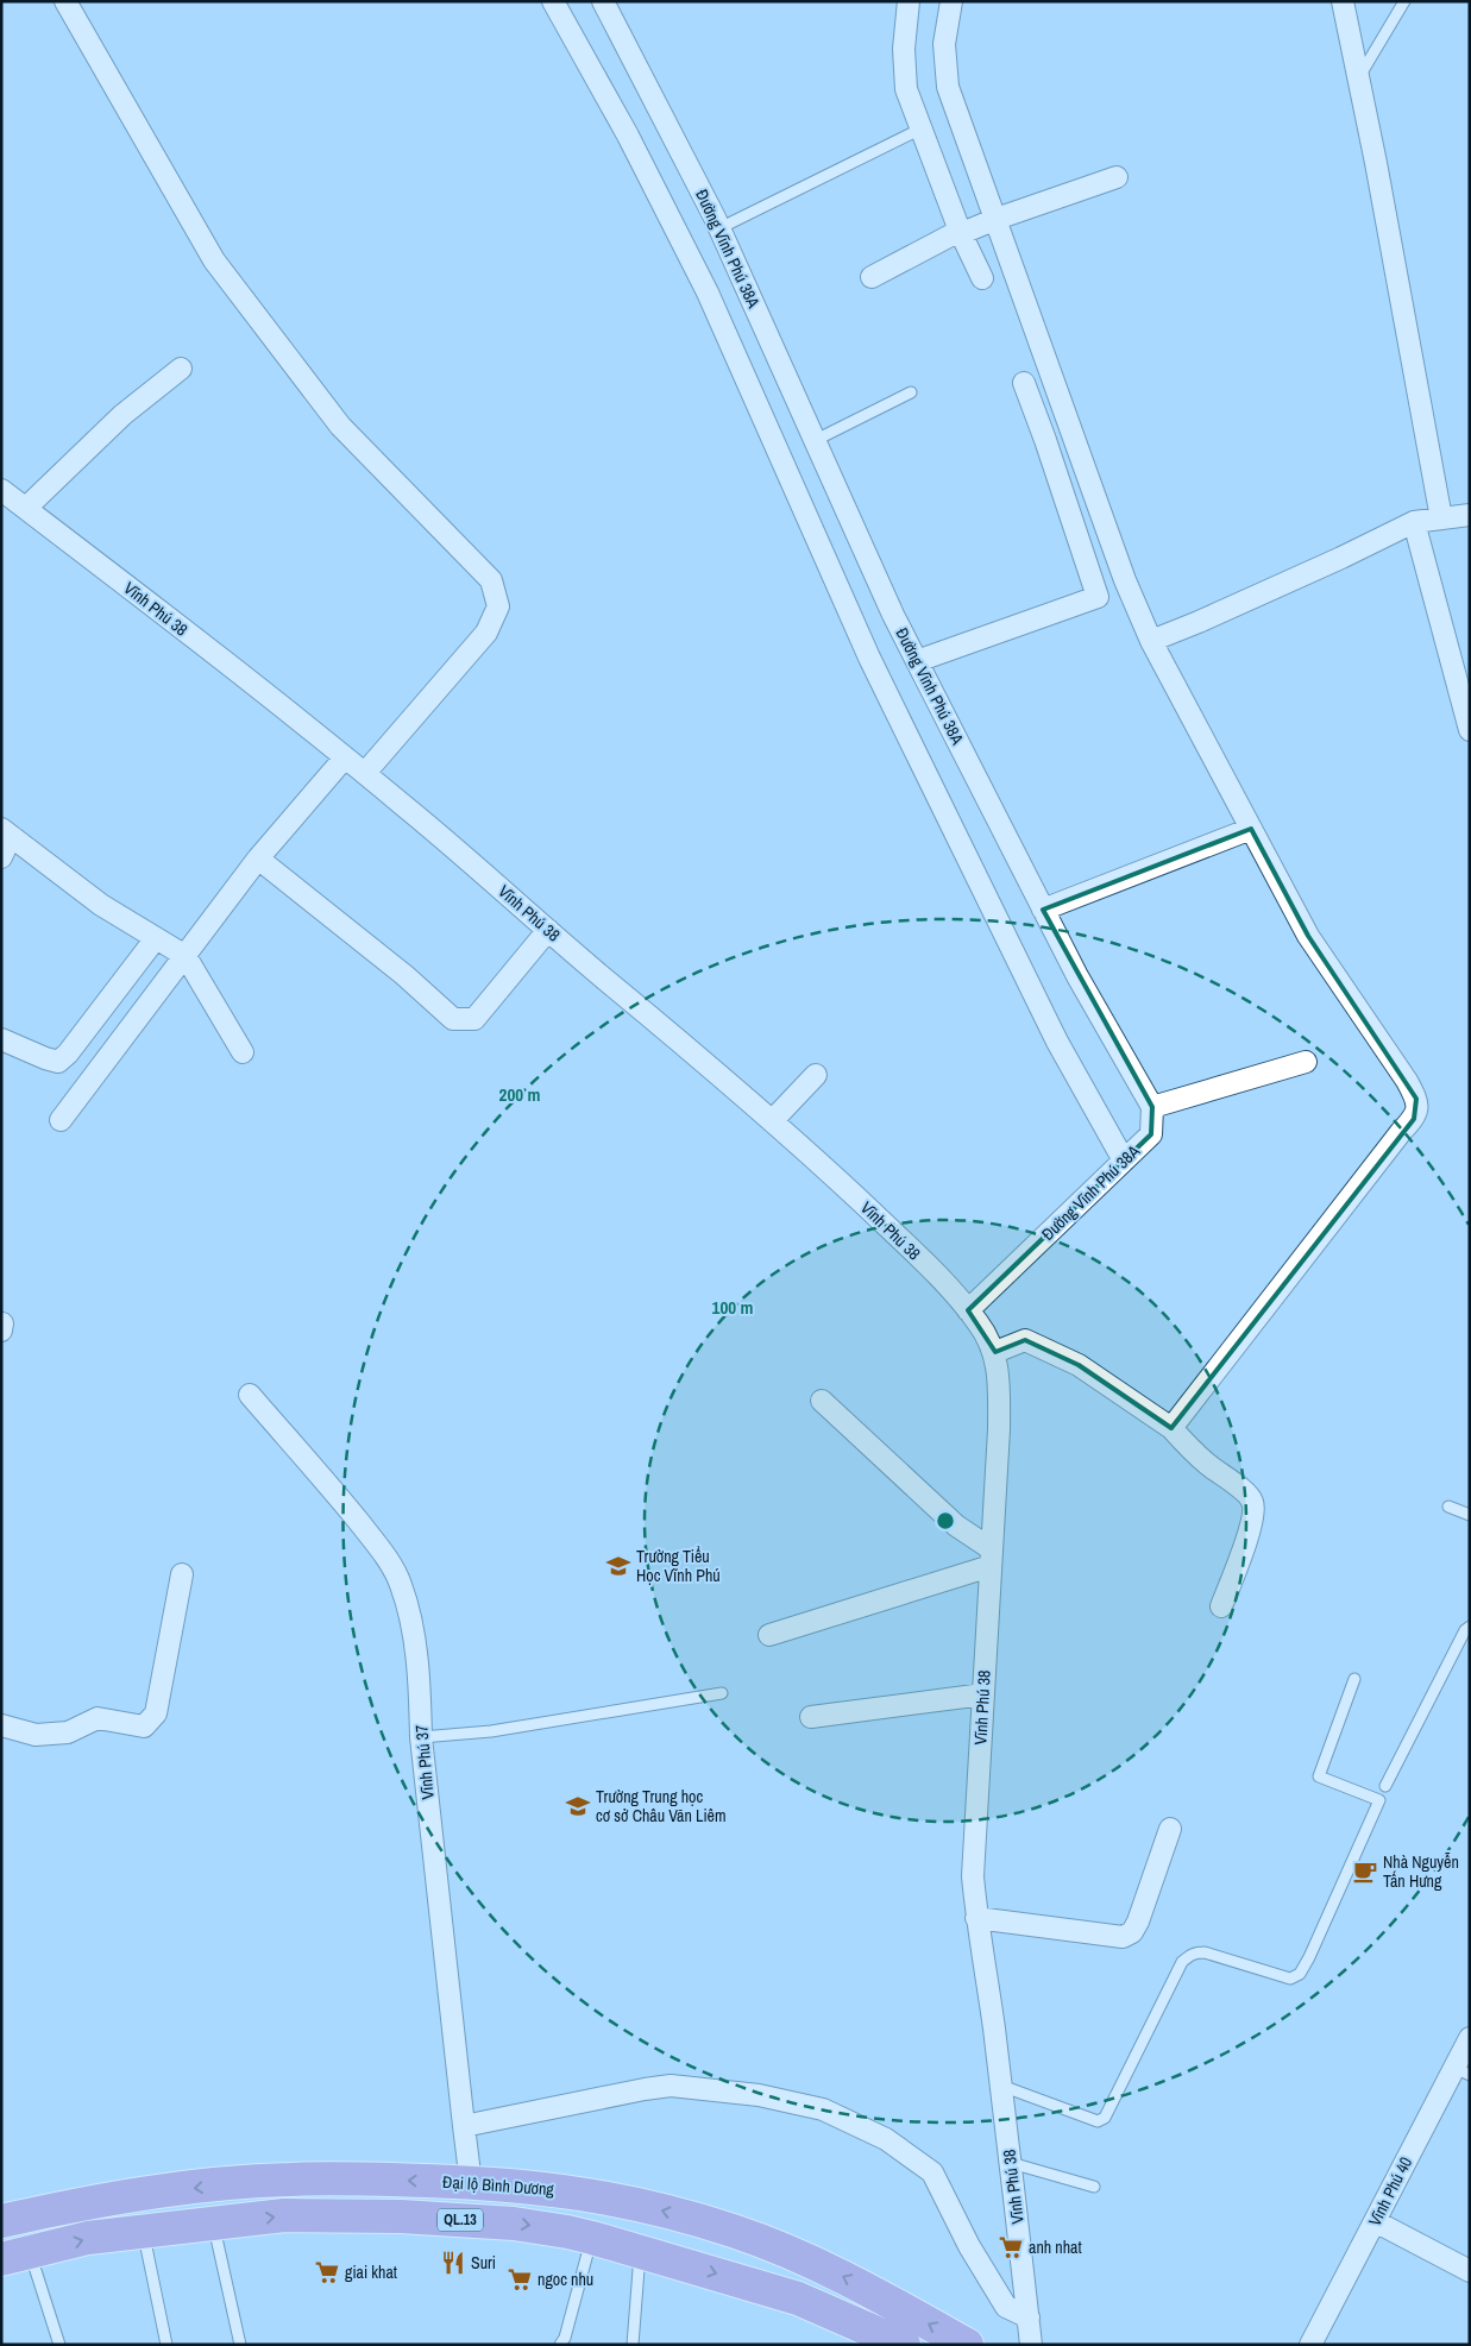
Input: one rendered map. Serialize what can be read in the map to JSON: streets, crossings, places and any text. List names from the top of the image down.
{
  "streets": {
    "highway": ["Đại lộ Bình Dương", "QL.13"],
    "street": [
      "Đường Vĩnh Phú 38A",
      "Vĩnh Phú 38",
      "Vĩnh Phú 37",
      "Vĩnh Phú 40"
    ]
  },
  "crossings": [
    ["Đường Vĩnh Phú 38A", "Vĩnh Phú 38"],
    ["Vĩnh Phú 37", "Đại lộ Bình Dương"]
  ],
  "places": {
    "school or university": ["Trường Tiểu Học Vĩnh Phú", "Trường Trung học cơ sở Châu Văn Liêm"],
    "cafe": ["Nhà Nguyễn Tấn Hưng"],
    "supermarket": ["anh nhat", "giai khat", "ngoc nhu"],
    "restaurant": ["Suri"]
  },
  "rings": ["200 m", "100 m"]
}
